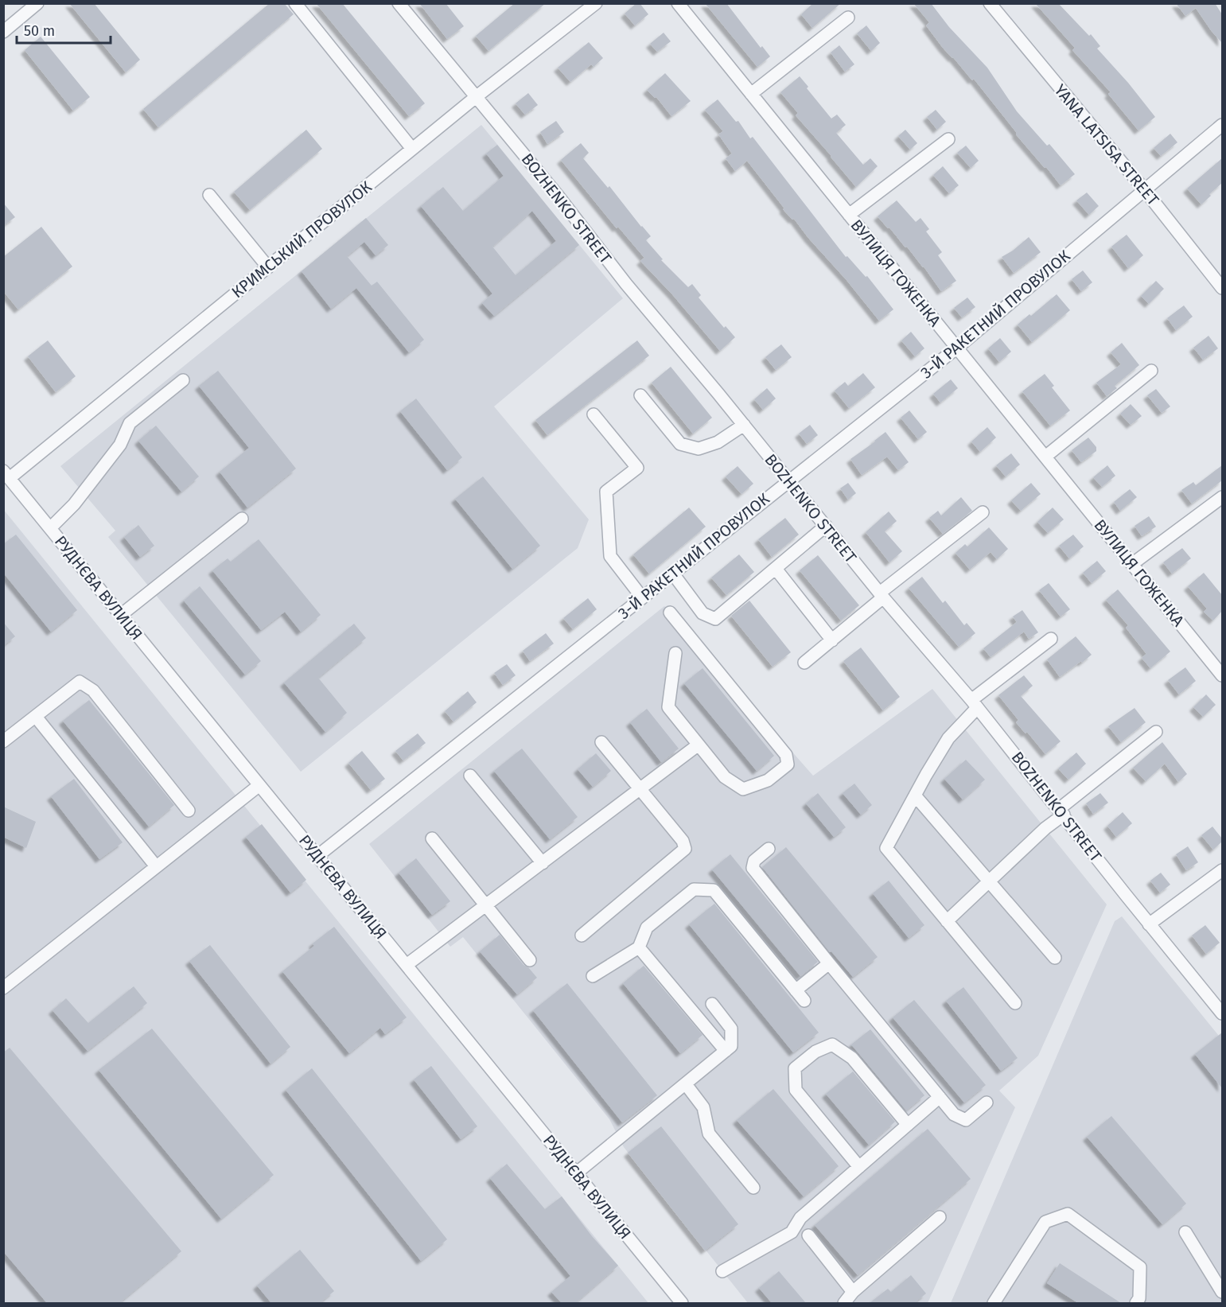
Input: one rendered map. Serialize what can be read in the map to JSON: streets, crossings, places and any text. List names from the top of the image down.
{
  "streets": {
    "street": [
      "YANA LATSISA STREET",
      "BOZHENKO STREET",
      "КРИМСЬКИЙ ПРОВУЛОК",
      "ВУЛИЦЯ ГОЖЕНКА",
      "3-Й РАКЕТНИЙ ПРОВУЛОК",
      "РУДНЄВА ВУЛИЦЯ"
    ]
  },
  "crossings": [
    ["YANA LATSISA STREET", "3-Й РАКЕТНИЙ ПРОВУЛОК"],
    ["BOZHENKO STREET", "КРИМСЬКИЙ ПРОВУЛОК"],
    ["BOZHENKO STREET", "3-Й РАКЕТНИЙ ПРОВУЛОК"],
    ["КРИМСЬКИЙ ПРОВУЛОК", "РУДНЄВА ВУЛИЦЯ"],
    ["ВУЛИЦЯ ГОЖЕНКА", "3-Й РАКЕТНИЙ ПРОВУЛОК"],
    ["3-Й РАКЕТНИЙ ПРОВУЛОК", "РУДНЄВА ВУЛИЦЯ"]
  ],
  "scale_bar": "50 m"
}
